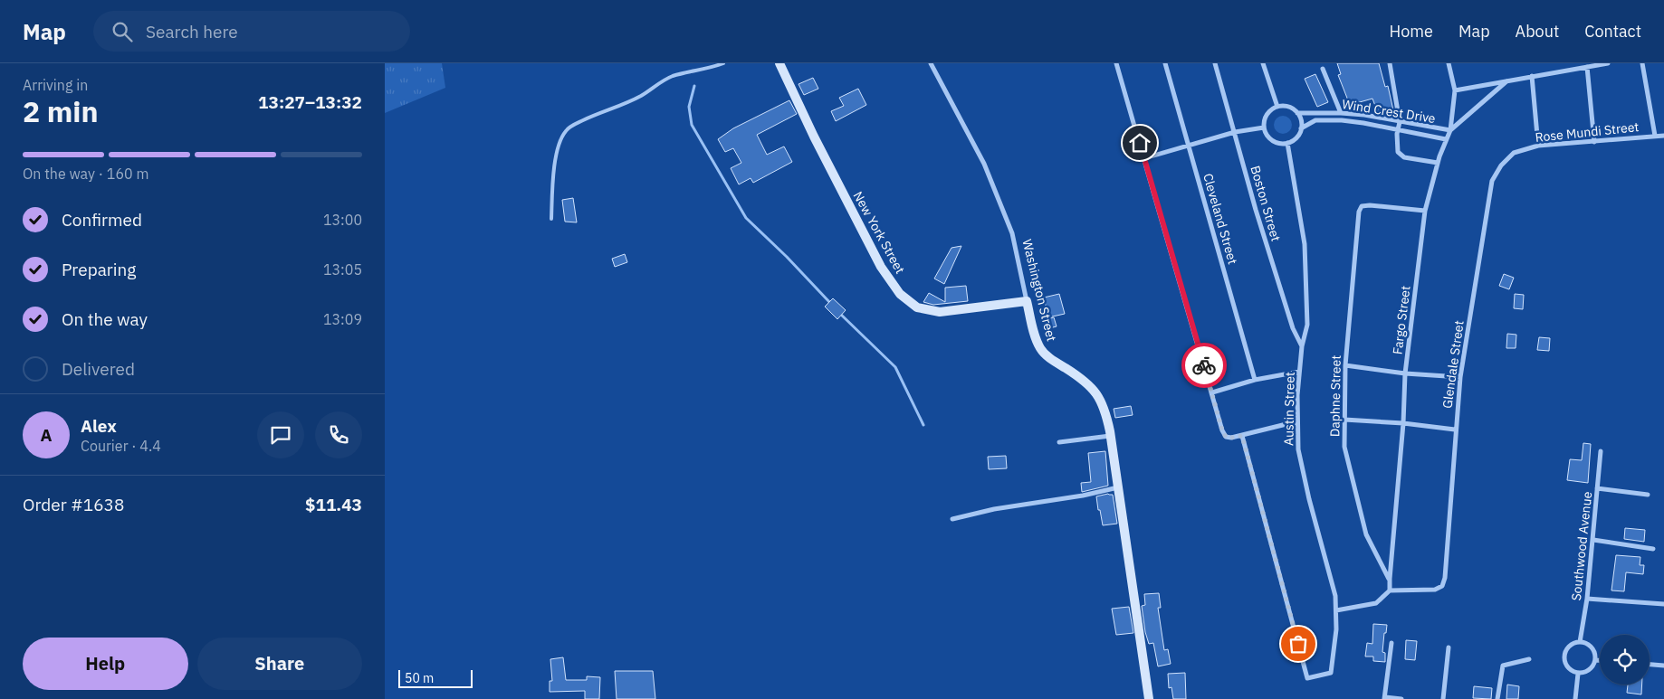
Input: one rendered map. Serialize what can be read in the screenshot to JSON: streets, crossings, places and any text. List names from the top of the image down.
{
  "streets": {
    "street": [
      "Wind Crest Drive",
      "Rose Mundi Street",
      "Boston Street",
      "Cleveland Street",
      "New York Street",
      "Washington Street",
      "Fargo Street",
      "Glendale Street",
      "Daphne Street",
      "Austin Street",
      "Southwood Avenue"
    ]
  },
  "crossings": [
    ["Wind Crest Drive", "Fargo Street"],
    ["Wind Crest Drive", "Austin Street"],
    ["Rose Mundi Street", "Glendale Street"],
    ["Boston Street", "Austin Street"],
    ["New York Street", "Washington Street"],
    ["Fargo Street", "Glendale Street"],
    ["Fargo Street", "Daphne Street"]
  ],
  "scale_bar": "50 m",
  "page": {
    "header": "Map",
    "search": "Search here",
    "nav": [
      "Home",
      "Map",
      "About",
      "Contact"
    ],
    "heading": ["2 min", "Arriving in", "13:27–13:32"],
    "panel": [
      "Alex",
      "Courier · 4.4",
      "Order #1638",
      "$11.43"
    ],
    "bar": "On the way · 160 m",
    "list": [
      ["Confirmed", "13:00"],
      ["Preparing", "13:05"],
      ["On the way", "13:09"],
      "Delivered"
    ],
    "round": "A",
    "buttons": ["Help", "Share"],
    "scale": "50 m"
  }
}
